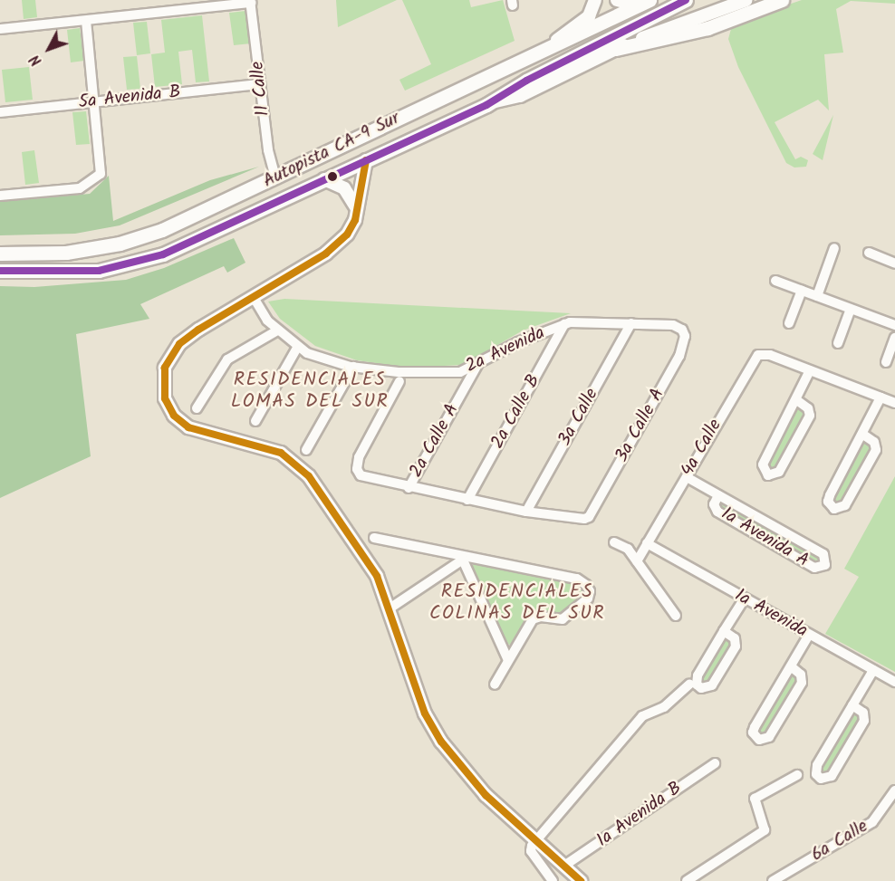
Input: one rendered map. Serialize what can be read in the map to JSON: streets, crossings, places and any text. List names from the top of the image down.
{
  "streets": {
    "highway": ["Autopista CA-9 Sur"],
    "street": [
      "11 Calle",
      "5a Avenida B",
      "2a Avenida",
      "2a Calle B",
      "3a Calle",
      "3a Calle A",
      "2a Calle A",
      "4a Calle",
      "1a Avenida A",
      "1a Avenida",
      "1a Avenida B",
      "6a Calle"
    ]
  },
  "crossings": [
    ["11 Calle", "5a Avenida B"],
    ["11 Calle", "Autopista CA-9 Sur"],
    ["2a Avenida", "2a Calle B"],
    ["2a Avenida", "3a Calle"],
    ["2a Avenida", "3a Calle A"],
    ["2a Avenida", "2a Calle A"],
    ["3a Calle", "3a Calle A"],
    ["4a Calle", "1a Avenida A"],
    ["4a Calle", "1a Avenida"]
  ],
  "districts": ["RESIDENCIALES LOMAS DEL SUR", "RESIDENCIALES COLINAS DEL SUR"],
  "north": "bottom left"
}
